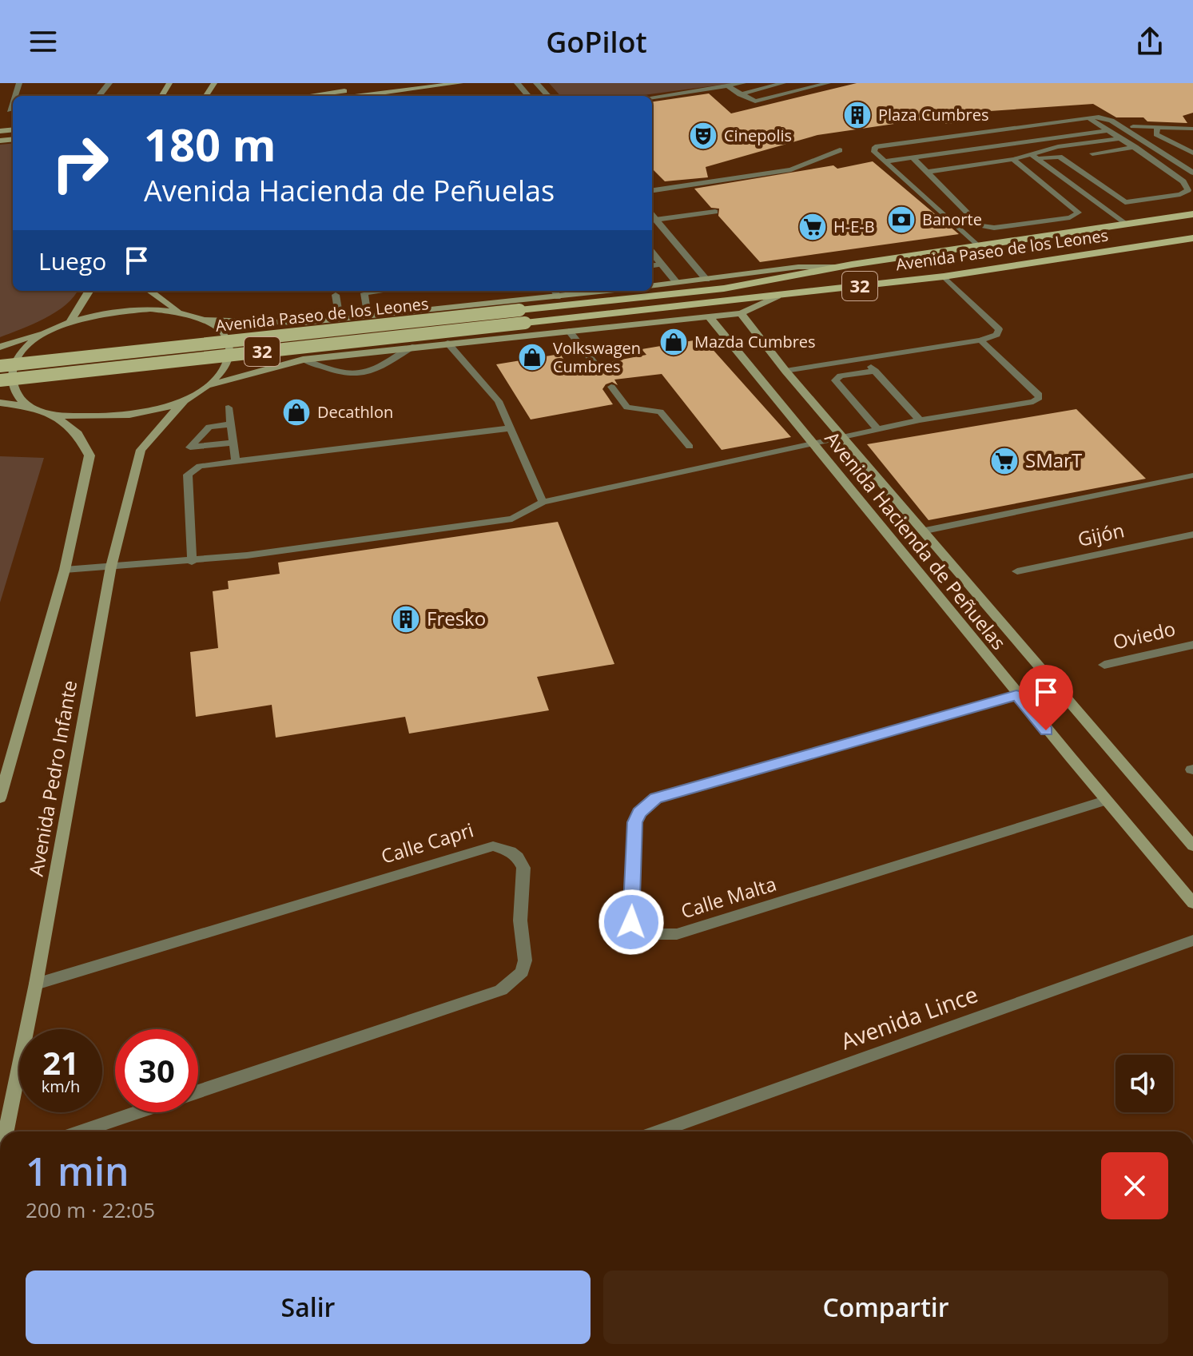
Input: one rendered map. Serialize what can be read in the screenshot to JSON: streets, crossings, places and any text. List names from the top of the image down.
{
  "streets": {
    "main road": ["Avenida Paseo de los Leones", "32"],
    "street": [
      "Gijón",
      "Avenida Hacienda de Peñuelas",
      "Oviedo",
      "Avenida Pedro Infante",
      "Calle Capri",
      "Calle Malta",
      "Avenida Lince"
    ]
  },
  "crossings": [
    ["Avenida Paseo de los Leones", "Avenida Hacienda de Peñuelas"],
    ["Avenida Hacienda de Peñuelas", "Calle Malta"],
    ["Avenida Pedro Infante", "Calle Capri"]
  ],
  "places": {
    "building": ["Plaza Cumbres", "Fresko"],
    "theatre": ["Cinepolis"],
    "bank": ["Banorte"],
    "supermarket": ["H-E-B", "SMarT"],
    "shop": ["Mazda Cumbres", "Volkswagen Cumbres", "Decathlon"]
  },
  "page": {
    "header": "GoPilot",
    "turn": ["180 m", "Avenida Hacienda de Peñuelas"],
    "then": "Luego",
    "speed": "21 km/h",
    "limit": "30",
    "heading": ["1 min", "200 m · 22:05"],
    "buttons": ["Salir", "Compartir"]
  }
}
